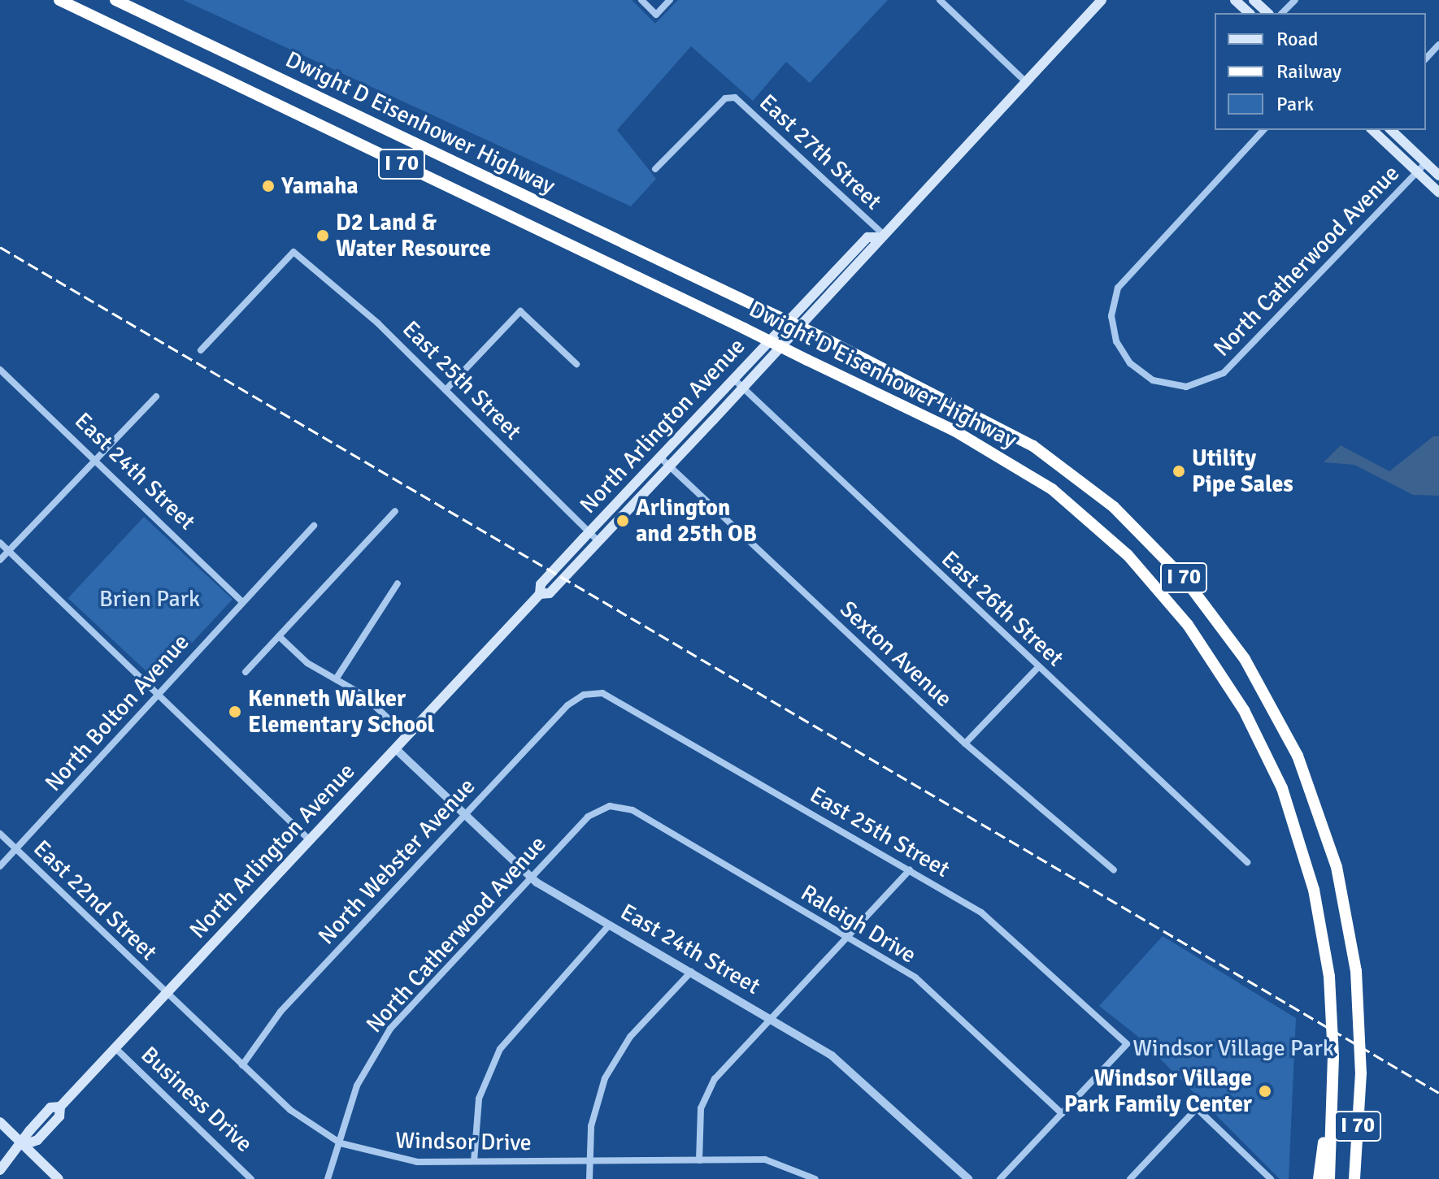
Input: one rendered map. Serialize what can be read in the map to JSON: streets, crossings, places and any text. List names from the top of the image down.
{
  "streets": {
    "highway": ["Dwight D Eisenhower Highway", "I 70"],
    "main road": ["North Arlington Avenue"],
    "street": [
      "East 27th Street",
      "North Catherwood Avenue",
      "East 25th Street",
      "East 24th Street",
      "East 26th Street",
      "Sexton Avenue",
      "North Bolton Avenue",
      "North Webster Avenue",
      "East 22nd Street",
      "Raleigh Drive",
      "Business Drive",
      "Windsor Drive"
    ]
  },
  "crossings": [
    ["East 27th Street", "North Arlington Avenue"],
    ["North Catherwood Avenue", "East 24th Street"],
    ["North Catherwood Avenue", "Raleigh Drive"],
    ["North Catherwood Avenue", "Windsor Drive"],
    ["East 25th Street", "North Arlington Avenue"],
    ["East 25th Street", "North Webster Avenue"],
    ["East 25th Street", "Raleigh Drive"],
    ["North Arlington Avenue", "East 24th Street"],
    ["North Arlington Avenue", "East 26th Street"],
    ["North Arlington Avenue", "Sexton Avenue"],
    ["North Arlington Avenue", "East 22nd Street"],
    ["North Arlington Avenue", "Business Drive"],
    ["North Arlington Avenue", "Windsor Drive"],
    ["East 24th Street", "North Bolton Avenue"],
    ["East 24th Street", "North Webster Avenue"],
    ["North Bolton Avenue", "East 22nd Street"],
    ["North Webster Avenue", "Windsor Drive"],
    ["East 22nd Street", "Windsor Drive"]
  ],
  "parks": ["Brien Park", "Windsor Village Park"],
  "places": [
    "Yamaha",
    "D2 Land & Water Resource",
    "Utility Pipe Sales",
    "Arlington and 25th OB",
    "Kenneth Walker Elementary School",
    "Windsor Village Park Family Center"
  ],
  "legend": ["Road", "Railway", "Park"]
}
